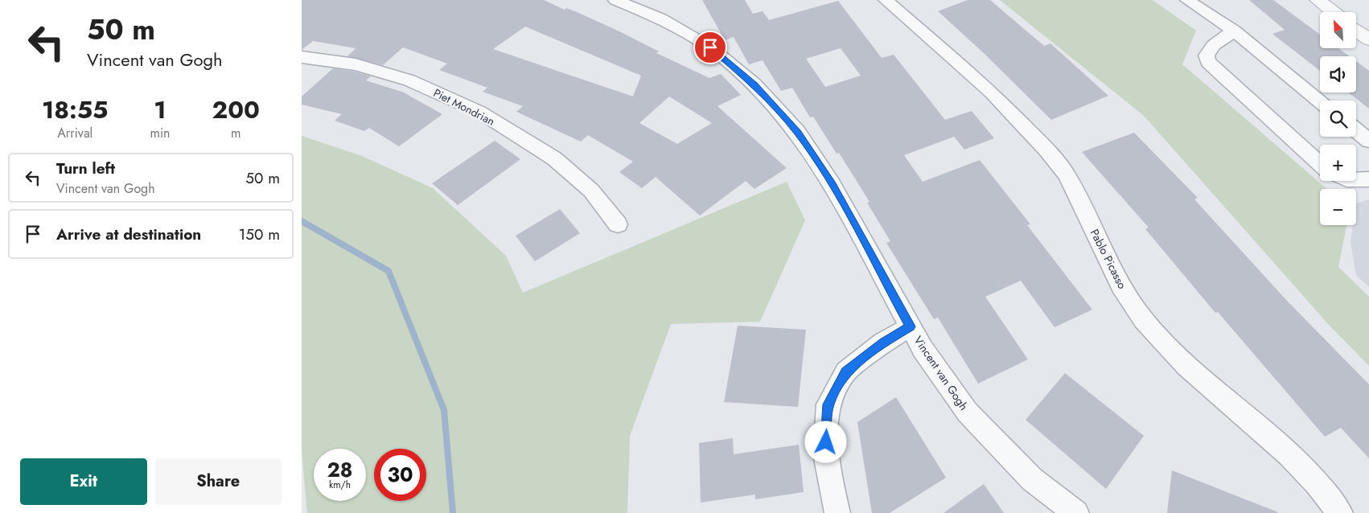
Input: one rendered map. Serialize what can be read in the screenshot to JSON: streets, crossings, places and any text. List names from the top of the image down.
{
  "streets": {
    "street": ["Piet Mondrian", "Pablo Picasso", "Vincent van Gogh"]
  },
  "north": "top left",
  "page": {
    "turn": ["50 m", "Vincent van Gogh"],
    "map_buttons": ["+", "−"],
    "eta": [
      "18:55",
      "Arrival",
      "1",
      "min",
      "200",
      "m"
    ],
    "list": [
      {
        "name": "Turn left",
        "note": "Vincent van Gogh",
        "value": "50 m"
      },
      {
        "name": "Arrive at destination",
        "value": "150 m"
      }
    ],
    "speed": "28 km/h",
    "limit": "30",
    "buttons": ["Exit", "Share"]
  }
}
